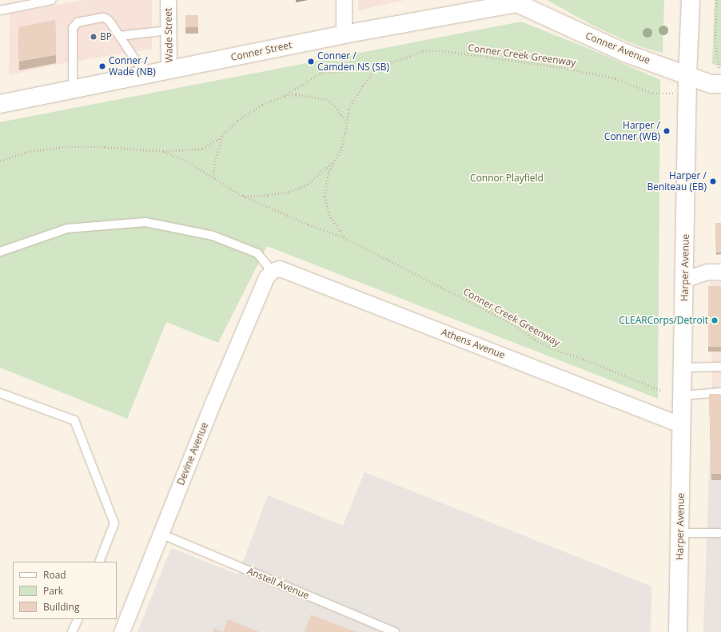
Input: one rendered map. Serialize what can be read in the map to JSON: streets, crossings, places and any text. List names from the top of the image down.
{
  "streets": {
    "main road": ["Conner Avenue", "Conner Street", "Harper Avenue"],
    "street": ["Wade Street", "Athens Avenue", "Devine Avenue"],
    "lane": ["Anstell Avenue"],
    "path": ["Conner Creek Greenway"]
  },
  "crossings": [
    ["Wade Street", "Conner Street"],
    ["Conner Avenue", "Conner Street"],
    ["Conner Avenue", "Harper Avenue"],
    ["Harper Avenue", "Athens Avenue"],
    ["Athens Avenue", "Devine Avenue"],
    ["Devine Avenue", "Anstell Avenue"]
  ],
  "parks": ["Connor Playfield"],
  "places": [
    "BP",
    "Conner / Camden NS (SB)",
    "Conner / Wade (NB)",
    "Harper / Conner (WB)",
    "Harper / Beniteau (EB)",
    "CLEARCorps/Detroit"
  ],
  "legend": ["Road", "Park", "Building"]
}
